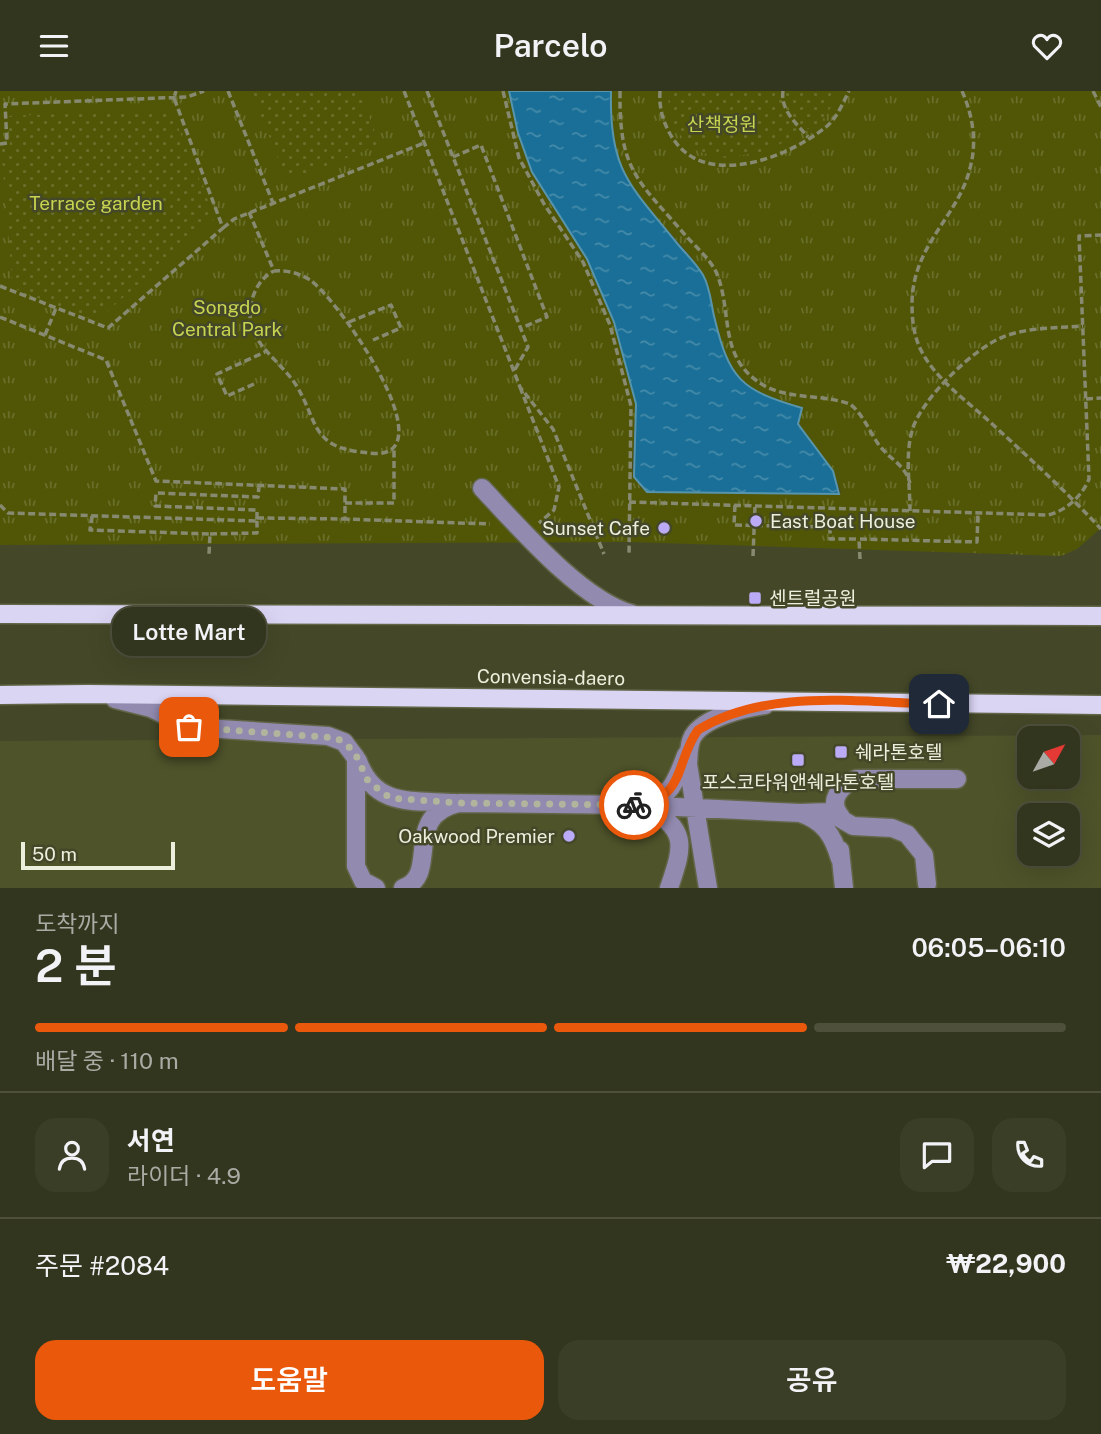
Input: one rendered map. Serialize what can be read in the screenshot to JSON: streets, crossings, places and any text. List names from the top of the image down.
{
  "streets": {
    "main road": ["Convensia-daero"]
  },
  "parks": ["산책정원", "Terrace garden", "Songdo Central Park"],
  "places": {
    "other": [
      "East Boat House",
      "Sunset Cafe",
      "Lotte Mart",
      "Oakwood Premier"
    ],
    "transit": ["센트럴공원", "쉐라톤호텔", "포스코타워앤쉐라톤호텔"]
  },
  "scale_bar": "50 m",
  "north": "top right",
  "page": {
    "header": "Parcelo",
    "bubble": "Lotte Mart",
    "scale": "50 m",
    "heading": ["2 분", "도착까지", "06:05–06:10"],
    "panel": [
      "서연",
      "라이더 · 4.9",
      "주문 #2084",
      "₩22,900"
    ],
    "bar": "배달 중 · 110 m",
    "buttons": ["도움말", "공유"]
  }
}
